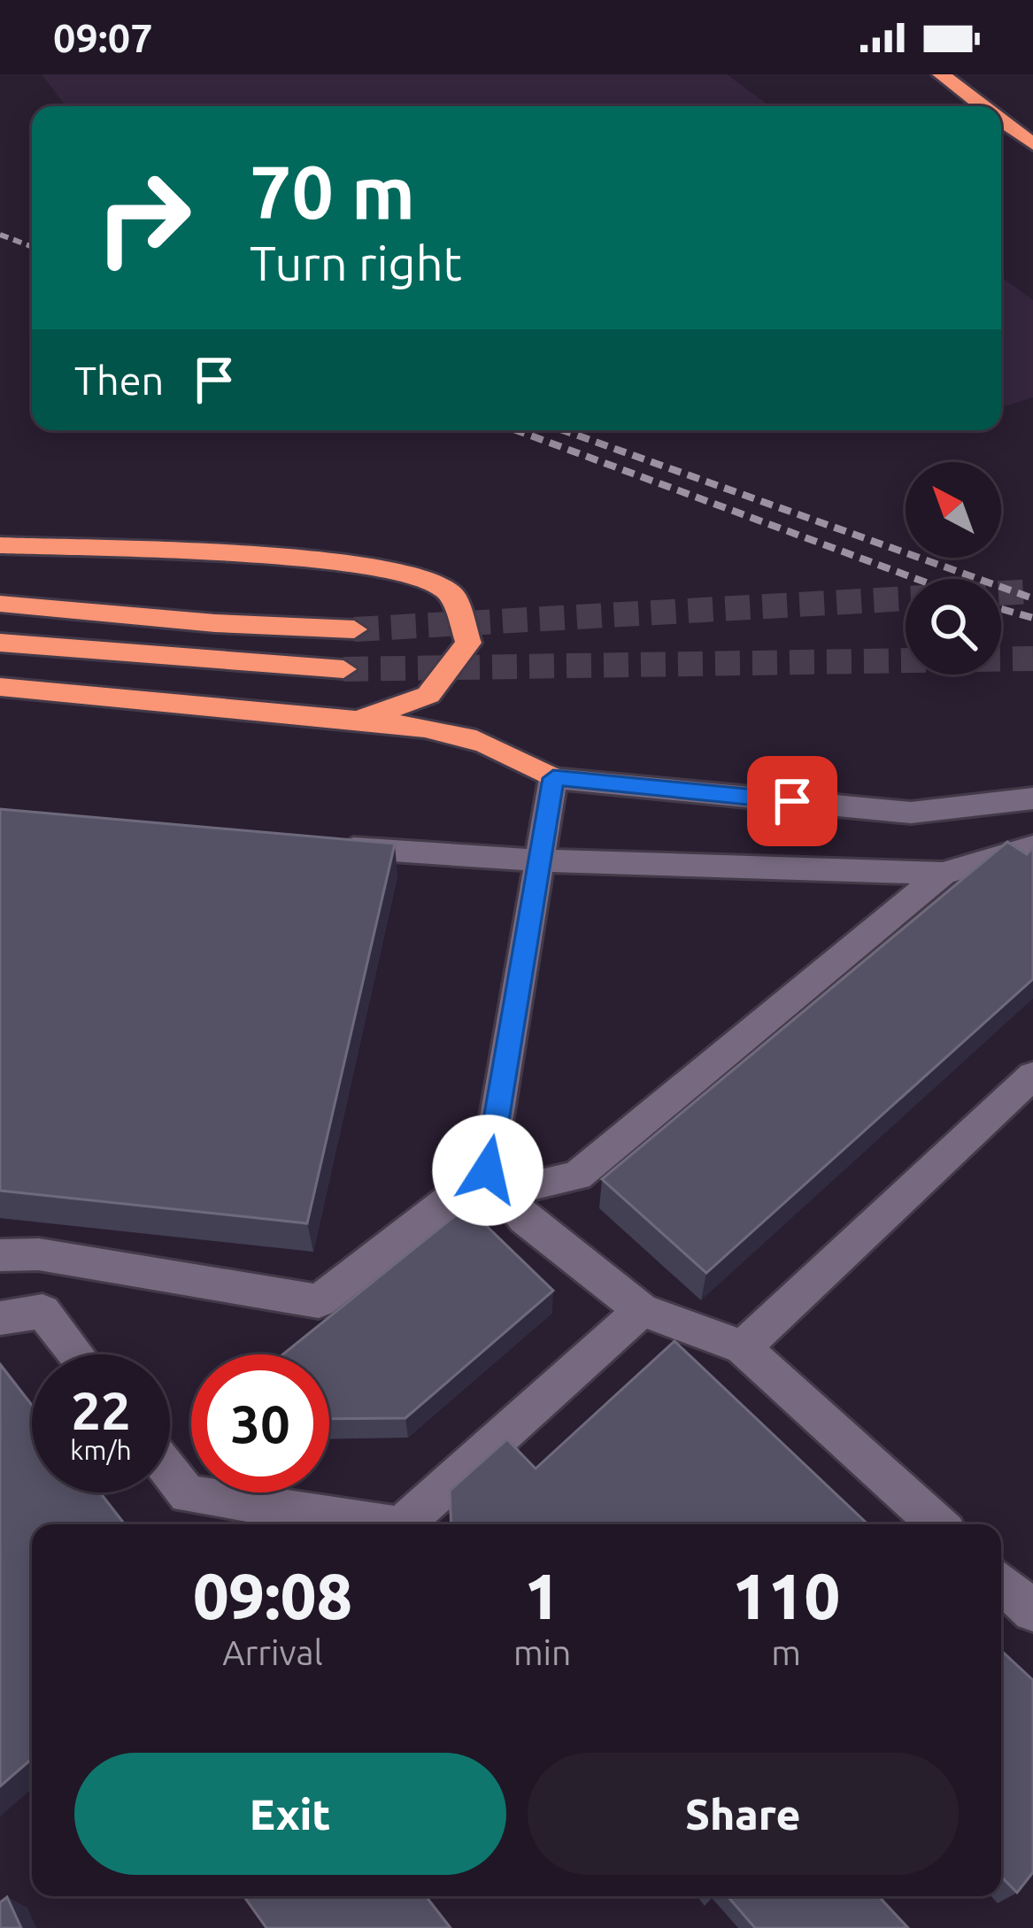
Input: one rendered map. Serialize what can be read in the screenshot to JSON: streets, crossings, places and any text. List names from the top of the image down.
{
  "north": "top left",
  "page": {
    "status": "09:07",
    "turn": ["70 m", "Turn right"],
    "then": "Then",
    "speed": "22 km/h",
    "limit": "30",
    "eta": [
      "09:08",
      "Arrival",
      "1",
      "min",
      "110",
      "m"
    ],
    "buttons": ["Exit", "Share"]
  }
}
